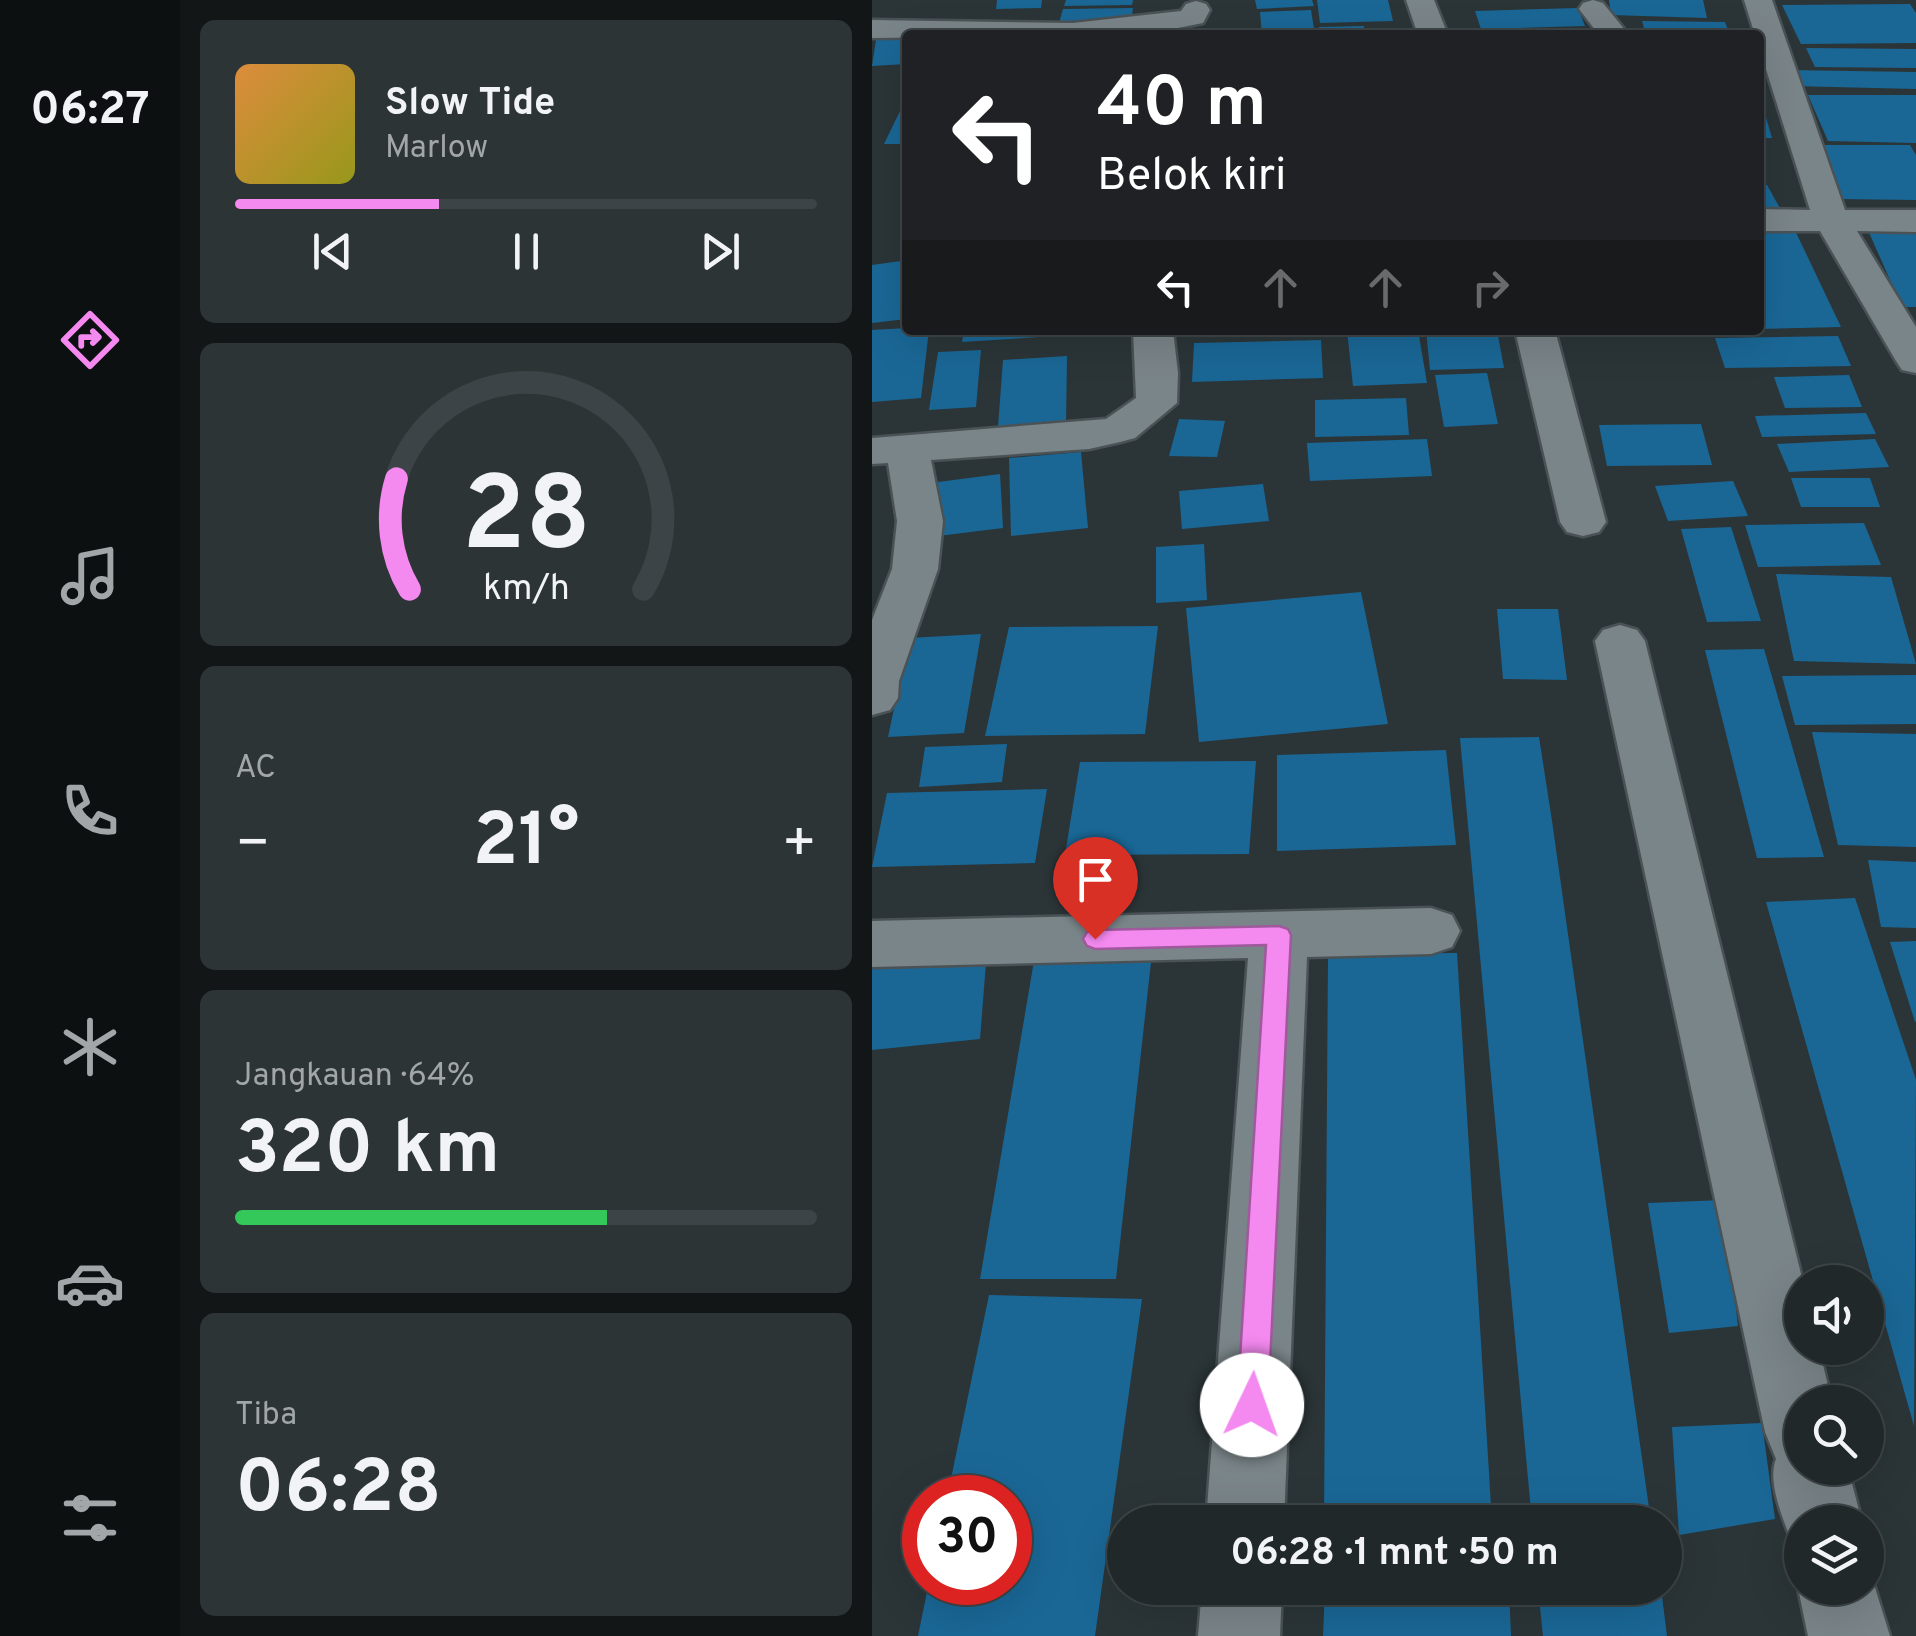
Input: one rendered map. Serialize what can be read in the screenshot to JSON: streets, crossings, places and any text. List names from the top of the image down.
{
  "page": {
    "tabs": "06:27",
    "turn": ["40 m", "Belok kiri"],
    "song": ["Slow Tide", "Marlow"],
    "tile": [
      "AC",
      ["Jangkauan · 64%", "320 km"],
      ["Tiba", "06:28"]
    ],
    "heat": ["−", "21°", "+"],
    "limit": "30",
    "trip": "06:28 · 1 mnt · 50 m",
    "gauge": ["28", "km/h"]
  }
}
